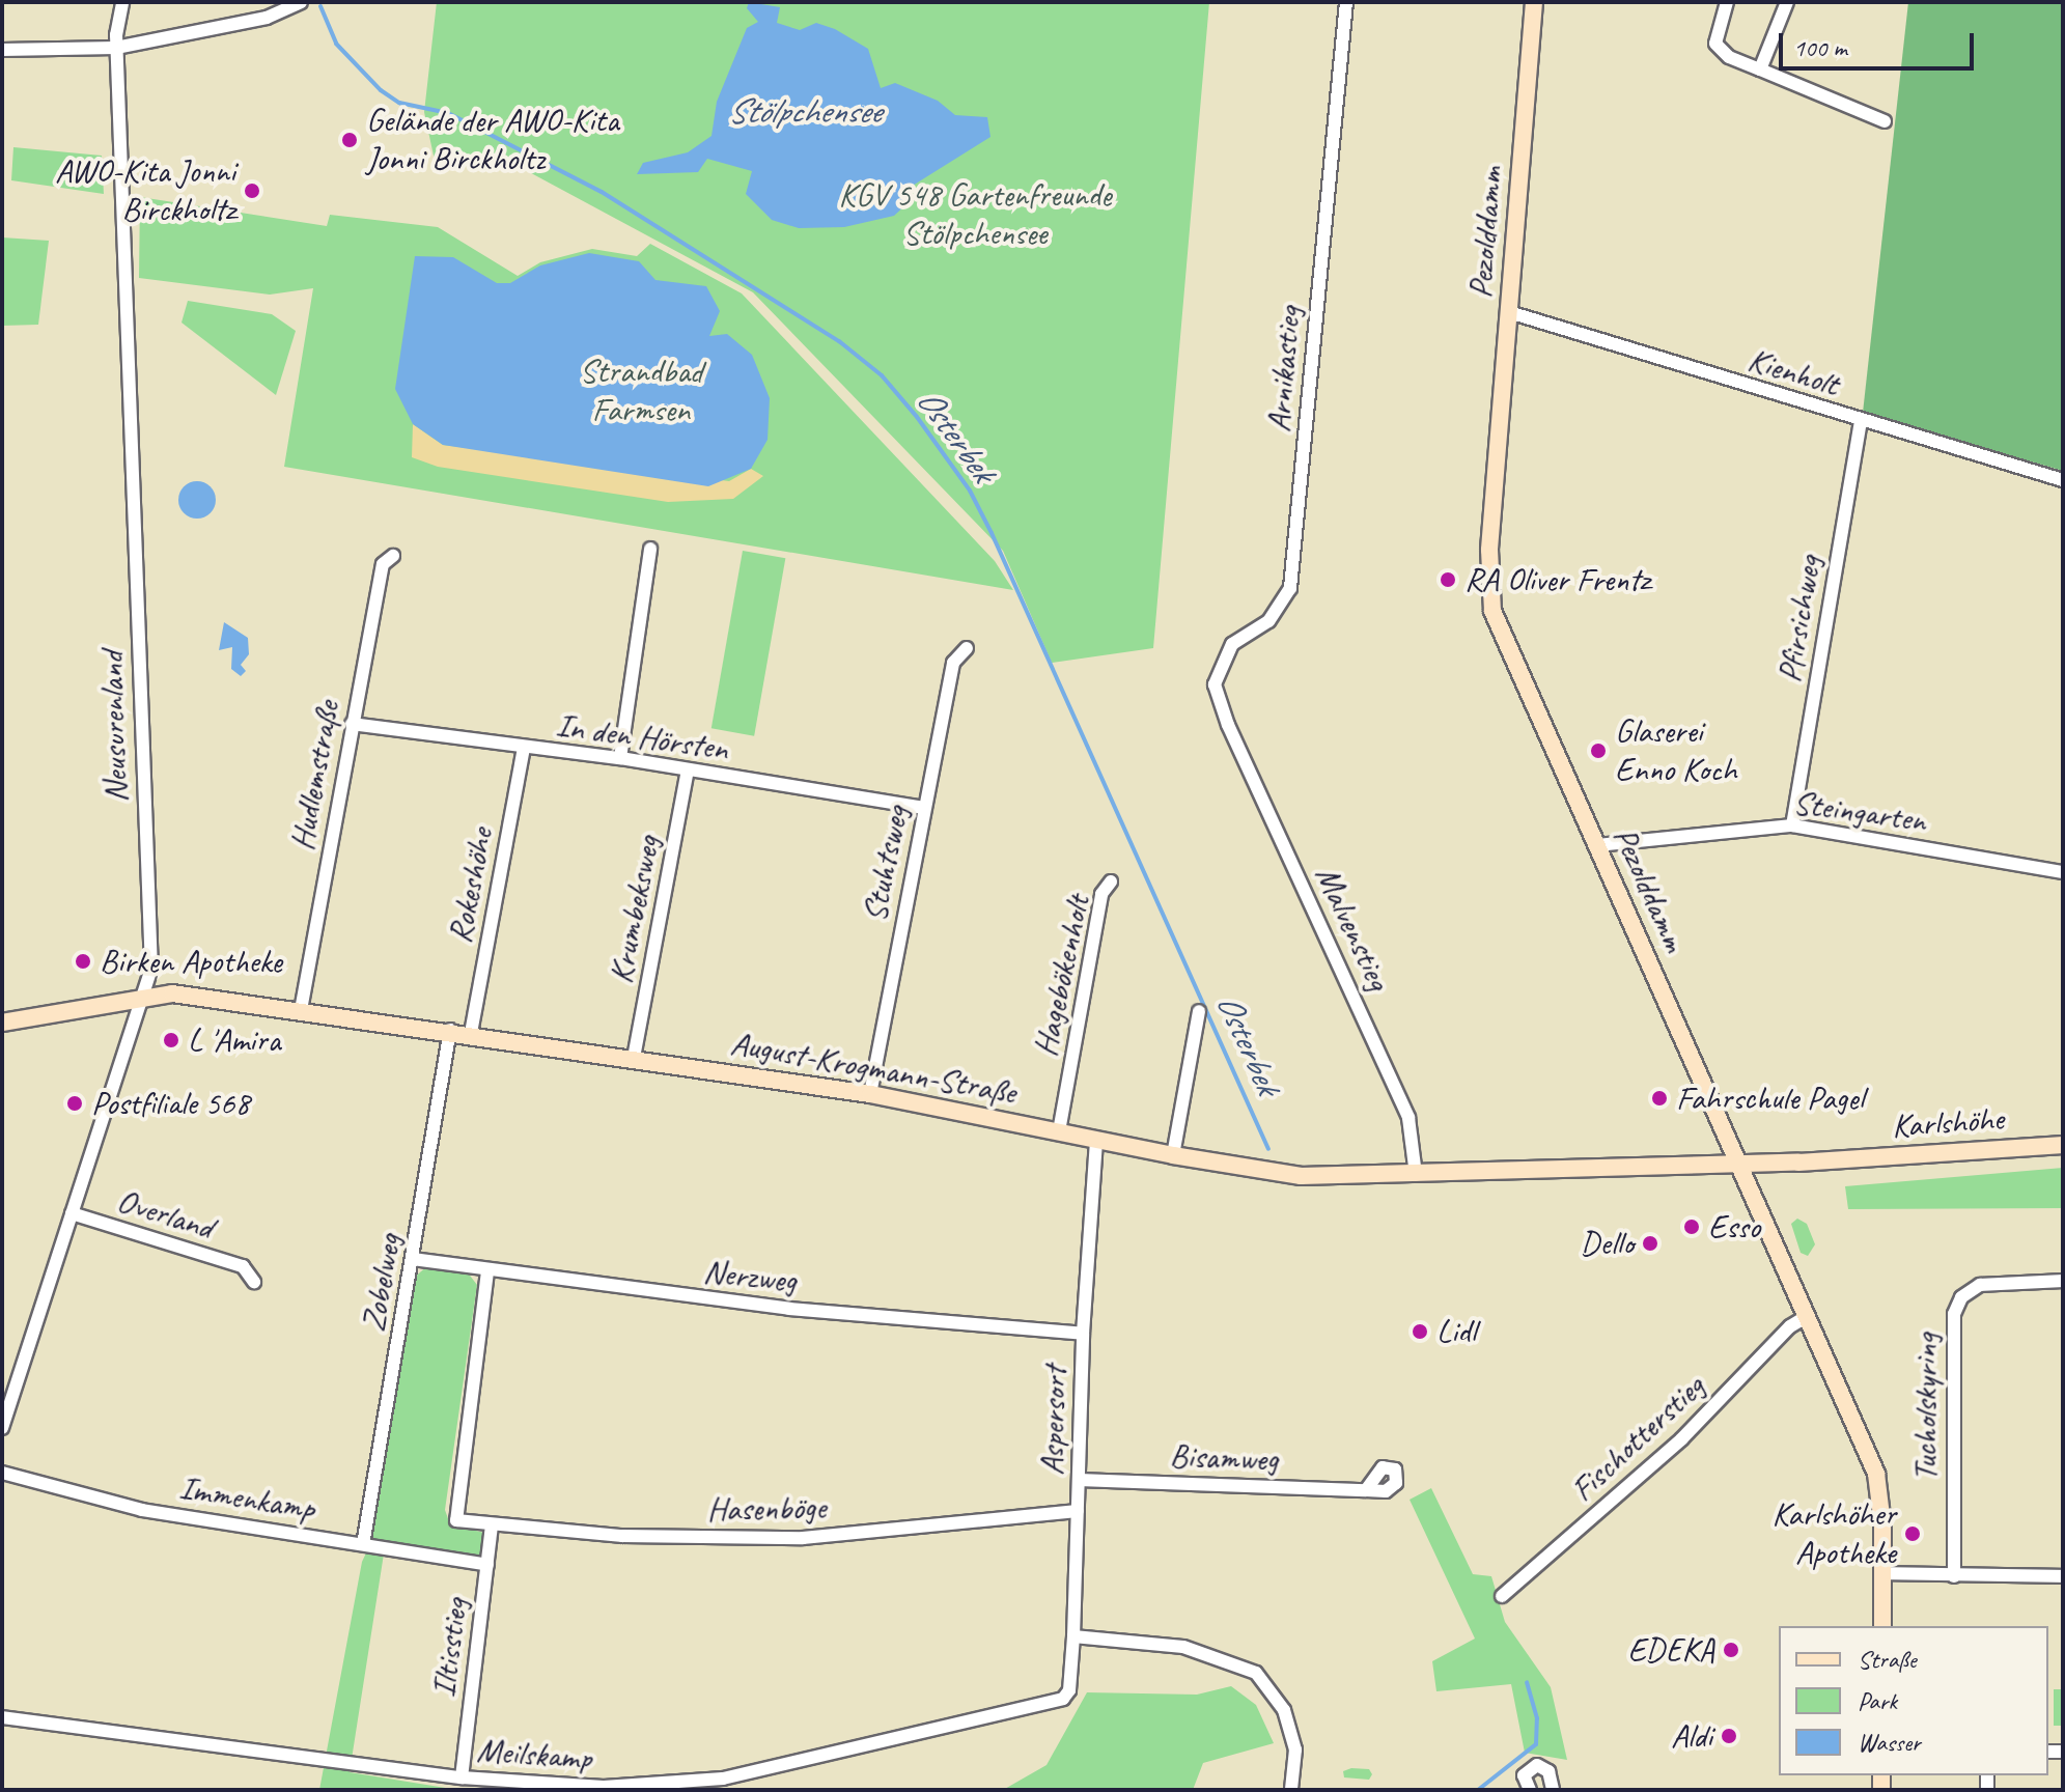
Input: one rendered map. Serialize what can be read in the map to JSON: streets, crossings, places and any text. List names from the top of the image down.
{
  "streets": {
    "main road": ["Pezolddamm", "August-Krogmann-Straße", "Karlshöhe"],
    "street": [
      "Arnikastieg",
      "Kienholt",
      "Pfirsichweg",
      "Neusurenland",
      "In den Hörsten",
      "Hudlemstraße",
      "Steingarten",
      "Stuhtsweg",
      "Rokeshöhe",
      "Krumbeksweg",
      "Malvenstieg",
      "Hagebökenholt",
      "Overland",
      "Nerzweg",
      "Zobelweg",
      "Tucholskyring",
      "Aspersort",
      "Fischotterstieg",
      "Bisamweg",
      "Immenkamp",
      "Hasenböge",
      "Iltisstieg",
      "Meilskamp"
    ]
  },
  "crossings": [
    ["Pezolddamm", "Kienholt"],
    ["Pezolddamm", "Steingarten"],
    ["Pezolddamm", "August-Krogmann-Straße"],
    ["Pezolddamm", "Karlshöhe"],
    ["Pezolddamm", "Fischotterstieg"],
    ["Arnikastieg", "Malvenstieg"],
    ["Kienholt", "Pfirsichweg"],
    ["Pfirsichweg", "Steingarten"],
    ["Neusurenland", "August-Krogmann-Straße"],
    ["Neusurenland", "Overland"],
    ["In den Hörsten", "Hudlemstraße"],
    ["In den Hörsten", "Stuhtsweg"],
    ["In den Hörsten", "Rokeshöhe"],
    ["In den Hörsten", "Krumbeksweg"],
    ["Hudlemstraße", "August-Krogmann-Straße"],
    ["Stuhtsweg", "August-Krogmann-Straße"],
    ["Rokeshöhe", "August-Krogmann-Straße"],
    ["Krumbeksweg", "August-Krogmann-Straße"],
    ["Malvenstieg", "August-Krogmann-Straße"],
    ["Hagebökenholt", "August-Krogmann-Straße"],
    ["August-Krogmann-Straße", "Karlshöhe"],
    ["August-Krogmann-Straße", "Zobelweg"],
    ["August-Krogmann-Straße", "Aspersort"],
    ["Nerzweg", "Zobelweg"],
    ["Nerzweg", "Aspersort"],
    ["Nerzweg", "Hasenböge"],
    ["Zobelweg", "Immenkamp"],
    ["Aspersort", "Bisamweg"],
    ["Aspersort", "Hasenböge"],
    ["Aspersort", "Meilskamp"],
    ["Immenkamp", "Iltisstieg"],
    ["Hasenböge", "Iltisstieg"],
    ["Iltisstieg", "Meilskamp"]
  ],
  "water": ["Stölpchensee", "Osterbek"],
  "parks": ["KGV 548 Gartenfreunde Stölpchensee", "Strandbad Farmsen"],
  "places": [
    "Gelände der AWO-Kita Jonni Birckholtz",
    "AWO-Kita Jonni Birckholtz",
    "RA Oliver Frentz",
    "Glaserei Enno Koch",
    "Birken Apotheke",
    "L 'Amira",
    "Fahrschule Pagel",
    "Postfiliale 568",
    "Esso",
    "Dello",
    "Lidl",
    "Karlshöher Apotheke",
    "EDEKA",
    "Aldi"
  ],
  "legend": ["Straße", "Park", "Wasser"],
  "scale_bar": "100 m"
}
